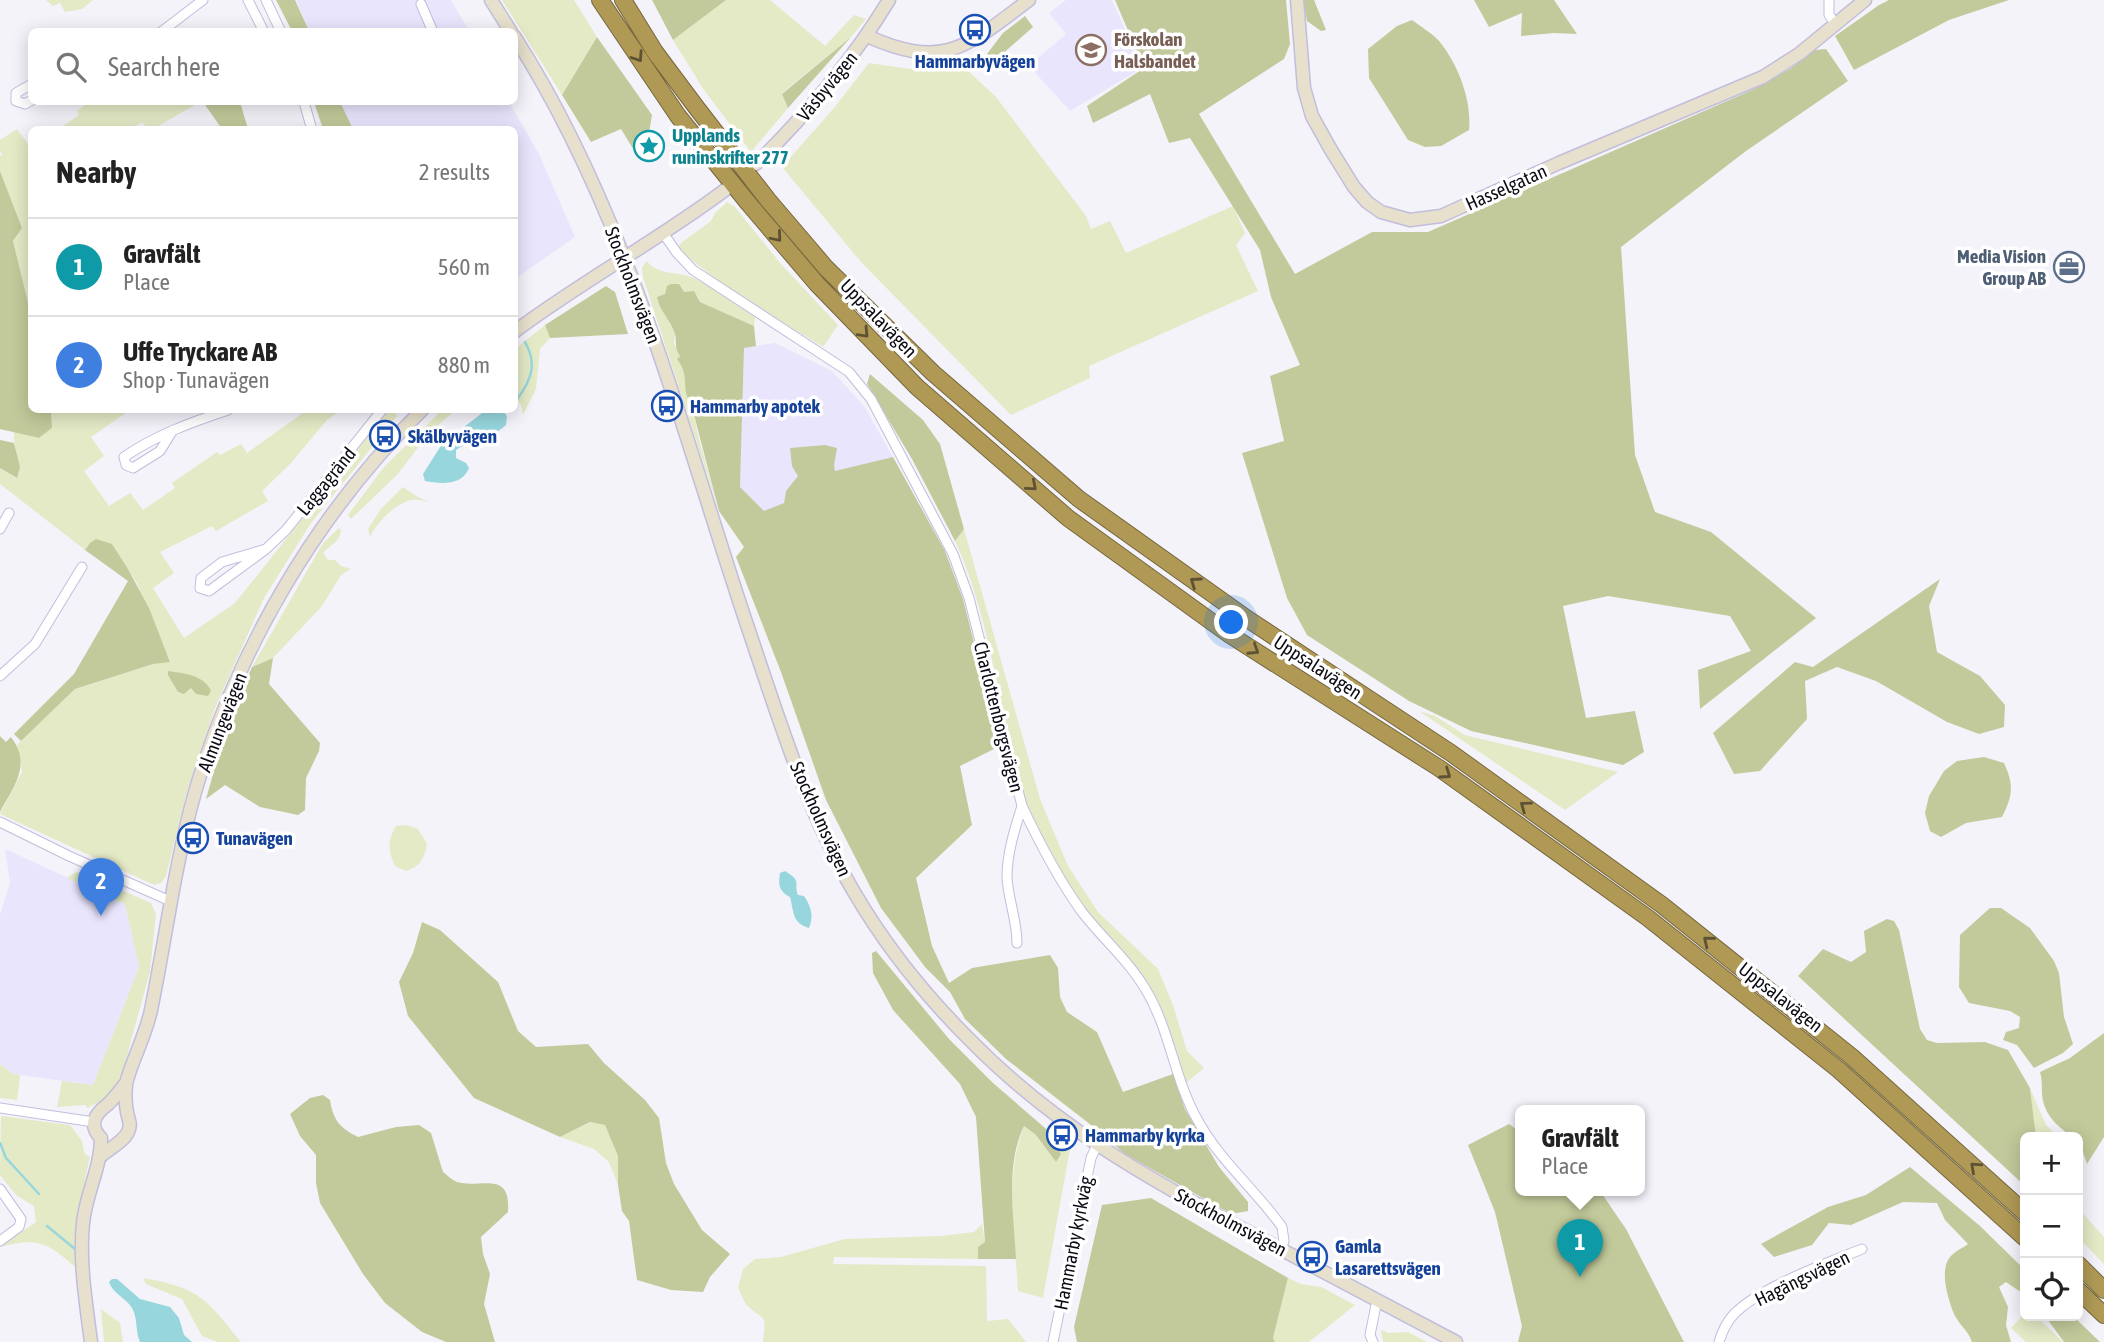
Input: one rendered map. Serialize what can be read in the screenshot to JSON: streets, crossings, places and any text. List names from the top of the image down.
{
  "streets": {
    "highway": ["Uppsalavägen"],
    "street": [
      "Väsbyvägen",
      "Hasselgatan",
      "Stockholmsvägen",
      "Laggagränd",
      "Charlottenborgsvägen",
      "Almungevägen",
      "Hammarby kyrkväg",
      "Hagängsvägen"
    ]
  },
  "crossings": [
    ["Stockholmsvägen", "Charlottenborgsvägen"],
    ["Stockholmsvägen", "Hammarby kyrkväg"]
  ],
  "places": {
    "bus stop": [
      "Hammarbyvägen",
      "Hammarby apotek",
      "Skälbyvägen",
      "Tunavägen",
      "Hammarby kyrka",
      "Gamla Lasarettsvägen"
    ],
    "school or university": ["Förskolan Halsbandet"],
    "place": ["Upplands runinskrifter 277"],
    "office": ["Media Vision Group AB"]
  },
  "page": {
    "search": "Search here",
    "heading": ["Nearby", "2 results"],
    "list": [
      {
        "mark": "1",
        "name": "Gravfält",
        "note": "Place",
        "value": "560 m"
      },
      {
        "mark": "2",
        "name": "Uffe Tryckare AB",
        "note": "Shop · Tunavägen",
        "value": "880 m"
      }
    ],
    "pins": ["2", "1"],
    "popup": ["Gravfält", "Place"],
    "map_buttons": ["+", "−"]
  }
}
